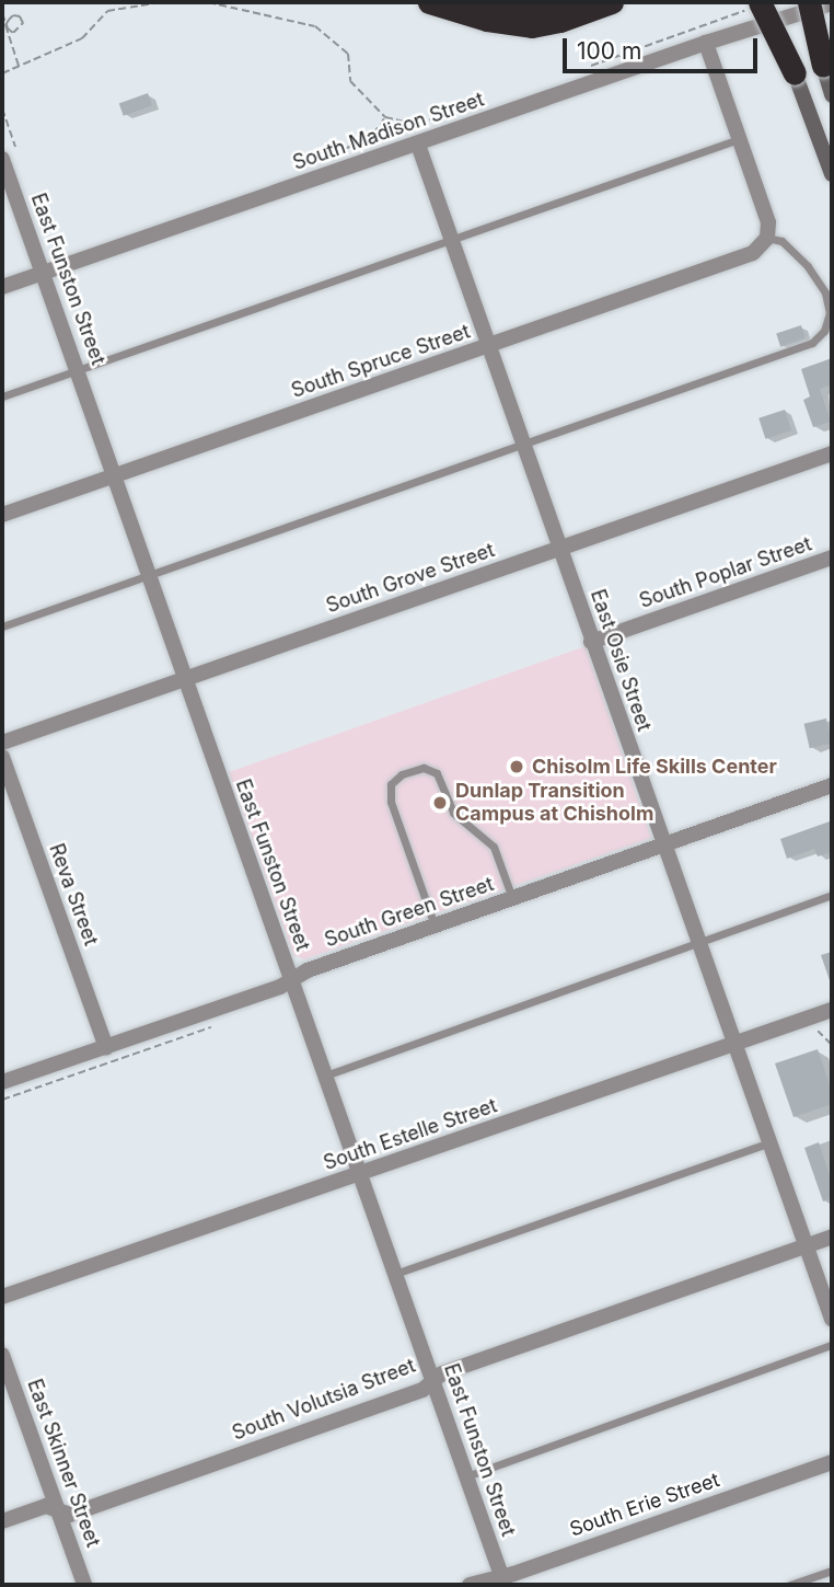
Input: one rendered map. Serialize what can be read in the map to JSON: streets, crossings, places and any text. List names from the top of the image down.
{
  "streets": {
    "street": [
      "South Madison Street",
      "East Funston Street",
      "South Spruce Street",
      "South Poplar Street",
      "South Grove Street",
      "East Osie Street",
      "Reva Street",
      "South Green Street",
      "South Estelle Street",
      "South Volutsia Street",
      "East Skinner Street",
      "South Erie Street"
    ]
  },
  "crossings": [
    ["South Madison Street", "East Funston Street"],
    ["South Madison Street", "East Osie Street"],
    ["East Funston Street", "South Spruce Street"],
    ["East Funston Street", "South Grove Street"],
    ["East Funston Street", "South Green Street"],
    ["East Funston Street", "South Estelle Street"],
    ["East Funston Street", "South Volutsia Street"],
    ["East Funston Street", "South Erie Street"],
    ["South Spruce Street", "East Osie Street"],
    ["South Poplar Street", "East Osie Street"],
    ["South Grove Street", "East Osie Street"],
    ["East Osie Street", "South Green Street"],
    ["East Osie Street", "South Estelle Street"],
    ["East Osie Street", "South Volutsia Street"],
    ["Reva Street", "South Green Street"],
    ["South Volutsia Street", "East Skinner Street"]
  ],
  "places": ["Chisolm Life Skills Center", "Dunlap Transition Campus at Chisholm"],
  "scale_bar": "100 m"
}
